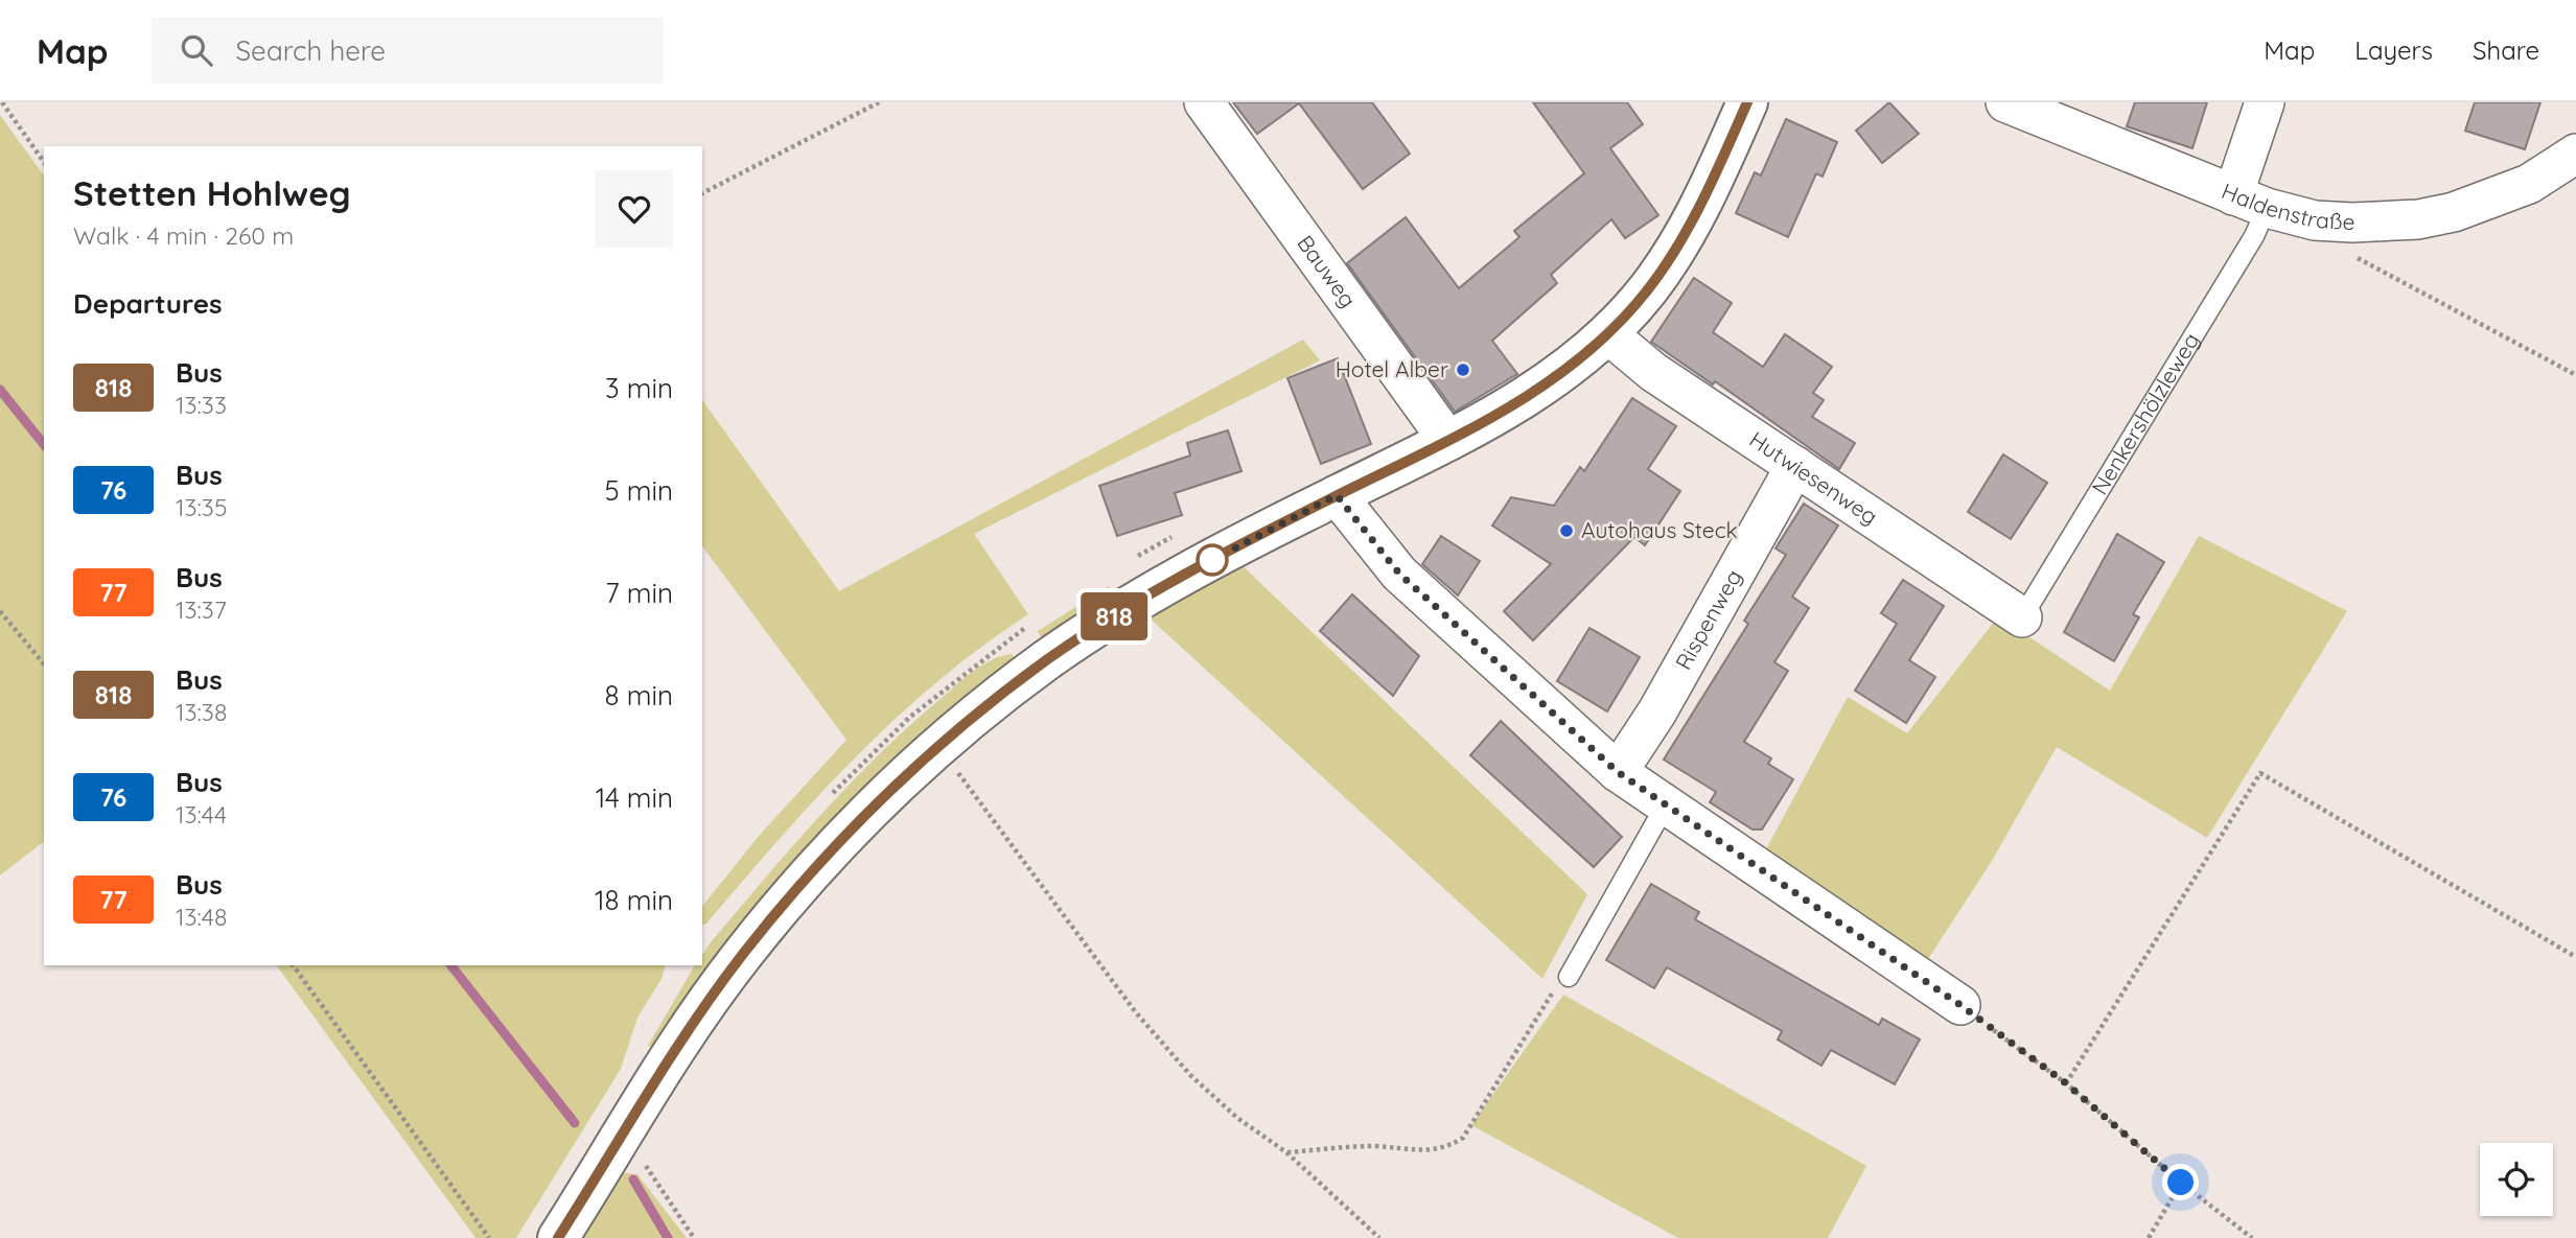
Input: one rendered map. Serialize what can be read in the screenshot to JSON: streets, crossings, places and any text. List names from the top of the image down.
{
  "streets": {
    "street": [
      "Haldenstraße",
      "Bauweg",
      "Nenkershölzleweg",
      "Hutwiesenweg",
      "Rispenweg"
    ]
  },
  "crossings": [
    ["Haldenstraße", "Nenkershölzleweg"],
    ["Nenkershölzleweg", "Hutwiesenweg"],
    ["Hutwiesenweg", "Rispenweg"]
  ],
  "places": ["Hotel Alber", "Autohaus Steck"],
  "lines": ["bus line 818"],
  "page": {
    "header": "Map",
    "search": "Search here",
    "nav": ["Map", "Layers", "Share"],
    "on_map": "818",
    "heading": [
      ["Stetten Hohlweg", "Walk · 4 min · 260 m"],
      "Departures"
    ],
    "list": [
      {
        "mark": "818",
        "name": "Bus",
        "note": "13:33",
        "value": "3 min"
      },
      {
        "mark": "76",
        "name": "Bus",
        "note": "13:35",
        "value": "5 min"
      },
      {
        "mark": "77",
        "name": "Bus",
        "note": "13:37",
        "value": "7 min"
      },
      {
        "mark": "818",
        "name": "Bus",
        "note": "13:38",
        "value": "8 min"
      },
      {
        "mark": "76",
        "name": "Bus",
        "note": "13:44",
        "value": "14 min"
      },
      {
        "mark": "77",
        "name": "Bus",
        "note": "13:48",
        "value": "18 min"
      }
    ]
  }
}
